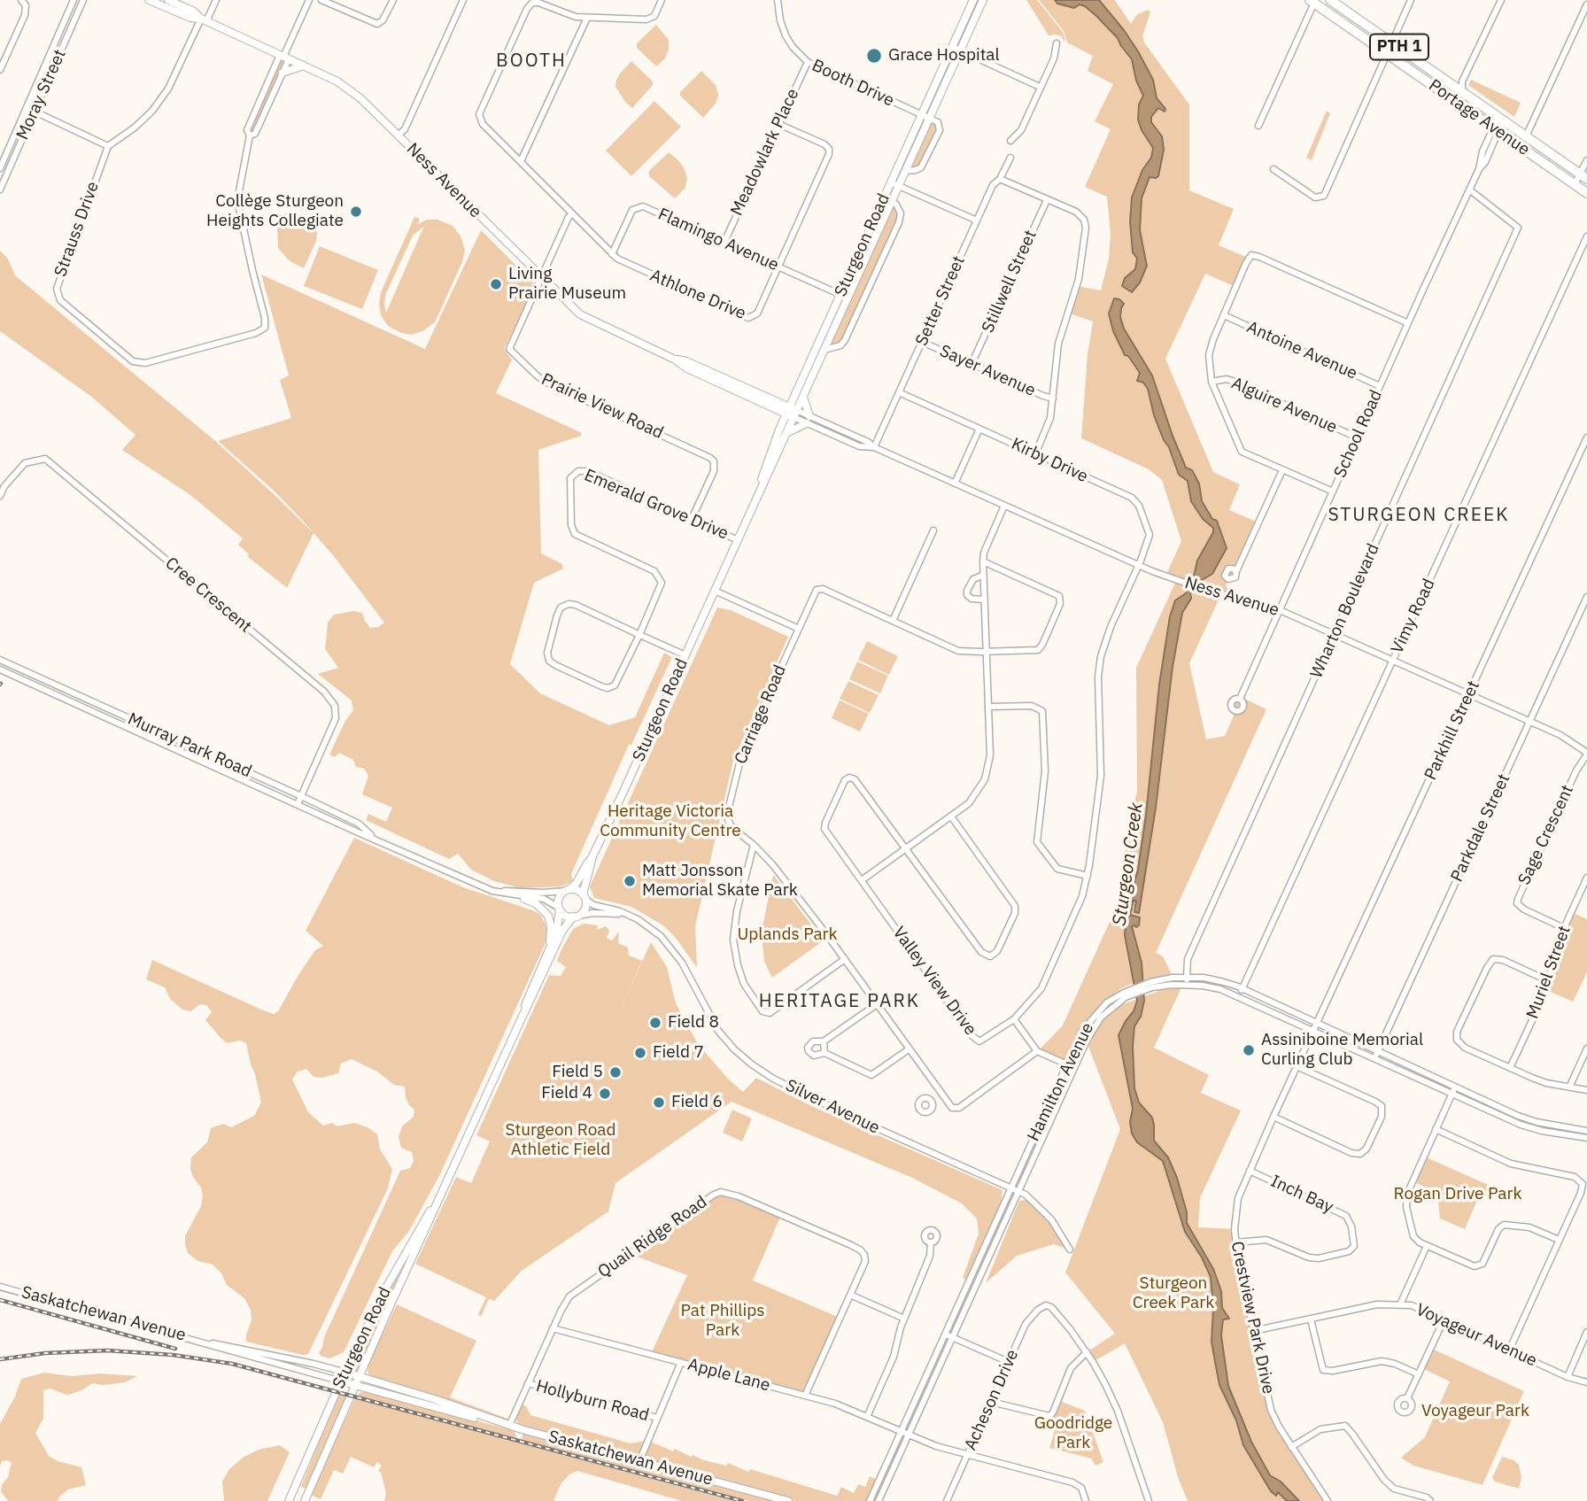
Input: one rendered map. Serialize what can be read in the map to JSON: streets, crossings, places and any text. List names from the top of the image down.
{
  "streets": {
    "highway": ["PTH 1", "Portage Avenue"],
    "main road": ["Ness Avenue", "Sturgeon Road", "Saskatchewan Avenue"],
    "street": [
      "Booth Drive",
      "Moray Street",
      "Meadowlark Place",
      "Strauss Drive",
      "Flamingo Avenue",
      "Stillwell Street",
      "Athlone Drive",
      "Setter Street",
      "Antoine Avenue",
      "Sayer Avenue",
      "Alguire Avenue",
      "Prairie View Road",
      "School Road",
      "Kirby Drive",
      "Emerald Grove Drive",
      "Cree Crescent",
      "Wharton Boulevard",
      "Vimy Road",
      "Carriage Road",
      "Parkhill Street",
      "Murray Park Road",
      "Parkdale Street",
      "Sage Crescent",
      "Muriel Street",
      "Valley View Drive",
      "Hamilton Avenue",
      "Silver Avenue",
      "Inch Bay",
      "Quail Ridge Road",
      "Crestview Park Drive",
      "Voyageur Avenue",
      "Apple Lane",
      "Acheson Drive",
      "Hollyburn Road"
    ]
  },
  "crossings": [
    ["Booth Drive", "Meadowlark Place"],
    ["Booth Drive", "Sturgeon Road"],
    ["Portage Avenue", "School Road"],
    ["Meadowlark Place", "Flamingo Avenue"],
    ["Meadowlark Place", "Athlone Drive"],
    ["Ness Avenue", "Sturgeon Road"],
    ["Ness Avenue", "Setter Street"],
    ["Ness Avenue", "Prairie View Road"],
    ["Ness Avenue", "School Road"],
    ["Ness Avenue", "Kirby Drive"],
    ["Ness Avenue", "Wharton Boulevard"],
    ["Ness Avenue", "Vimy Road"],
    ["Ness Avenue", "Parkhill Street"],
    ["Ness Avenue", "Parkdale Street"],
    ["Ness Avenue", "Sage Crescent"],
    ["Ness Avenue", "Valley View Drive"],
    ["Flamingo Avenue", "Sturgeon Road"],
    ["Flamingo Avenue", "Athlone Drive"],
    ["Sturgeon Road", "Emerald Grove Drive"],
    ["Sturgeon Road", "Murray Park Road"],
    ["Sturgeon Road", "Silver Avenue"],
    ["Sturgeon Road", "Saskatchewan Avenue"],
    ["Stillwell Street", "Sayer Avenue"],
    ["Athlone Drive", "Prairie View Road"],
    ["Setter Street", "Sayer Avenue"],
    ["Setter Street", "Kirby Drive"],
    ["Antoine Avenue", "School Road"],
    ["Alguire Avenue", "School Road"],
    ["Prairie View Road", "Emerald Grove Drive"],
    ["School Road", "Wharton Boulevard"],
    ["Kirby Drive", "Valley View Drive"],
    ["Cree Crescent", "Murray Park Road"],
    ["Wharton Boulevard", "Hamilton Avenue"],
    ["Vimy Road", "Hamilton Avenue"],
    ["Parkhill Street", "Hamilton Avenue"],
    ["Parkhill Street", "Crestview Park Drive"],
    ["Murray Park Road", "Silver Avenue"],
    ["Parkdale Street", "Hamilton Avenue"],
    ["Sage Crescent", "Muriel Street"],
    ["Hamilton Avenue", "Silver Avenue"],
    ["Hamilton Avenue", "Crestview Park Drive"],
    ["Hamilton Avenue", "Apple Lane"],
    ["Inch Bay", "Crestview Park Drive"],
    ["Quail Ridge Road", "Saskatchewan Avenue"],
    ["Quail Ridge Road", "Apple Lane"],
    ["Quail Ridge Road", "Hollyburn Road"],
    ["Crestview Park Drive", "Voyageur Avenue"],
    ["Apple Lane", "Acheson Drive"]
  ],
  "districts": ["BOOTH", "STURGEON CREEK", "HERITAGE PARK"],
  "water": ["Sturgeon Creek"],
  "parks": [
    "Heritage Victoria Community Centre",
    "Uplands Park",
    "Sturgeon Road Athletic Field",
    "Rogan Drive Park",
    "Sturgeon Creek Park",
    "Pat Phillips Park",
    "Voyageur Park",
    "Goodridge Park"
  ],
  "places": [
    "Grace Hospital",
    "Collège Sturgeon Heights Collegiate",
    "Living Prairie Museum",
    "Matt Jonsson Memorial Skate Park",
    "Field 8",
    "Assiniboine Memorial Curling Club",
    "Field 7",
    "Field 5",
    "Field 4",
    "Field 6"
  ]
}
